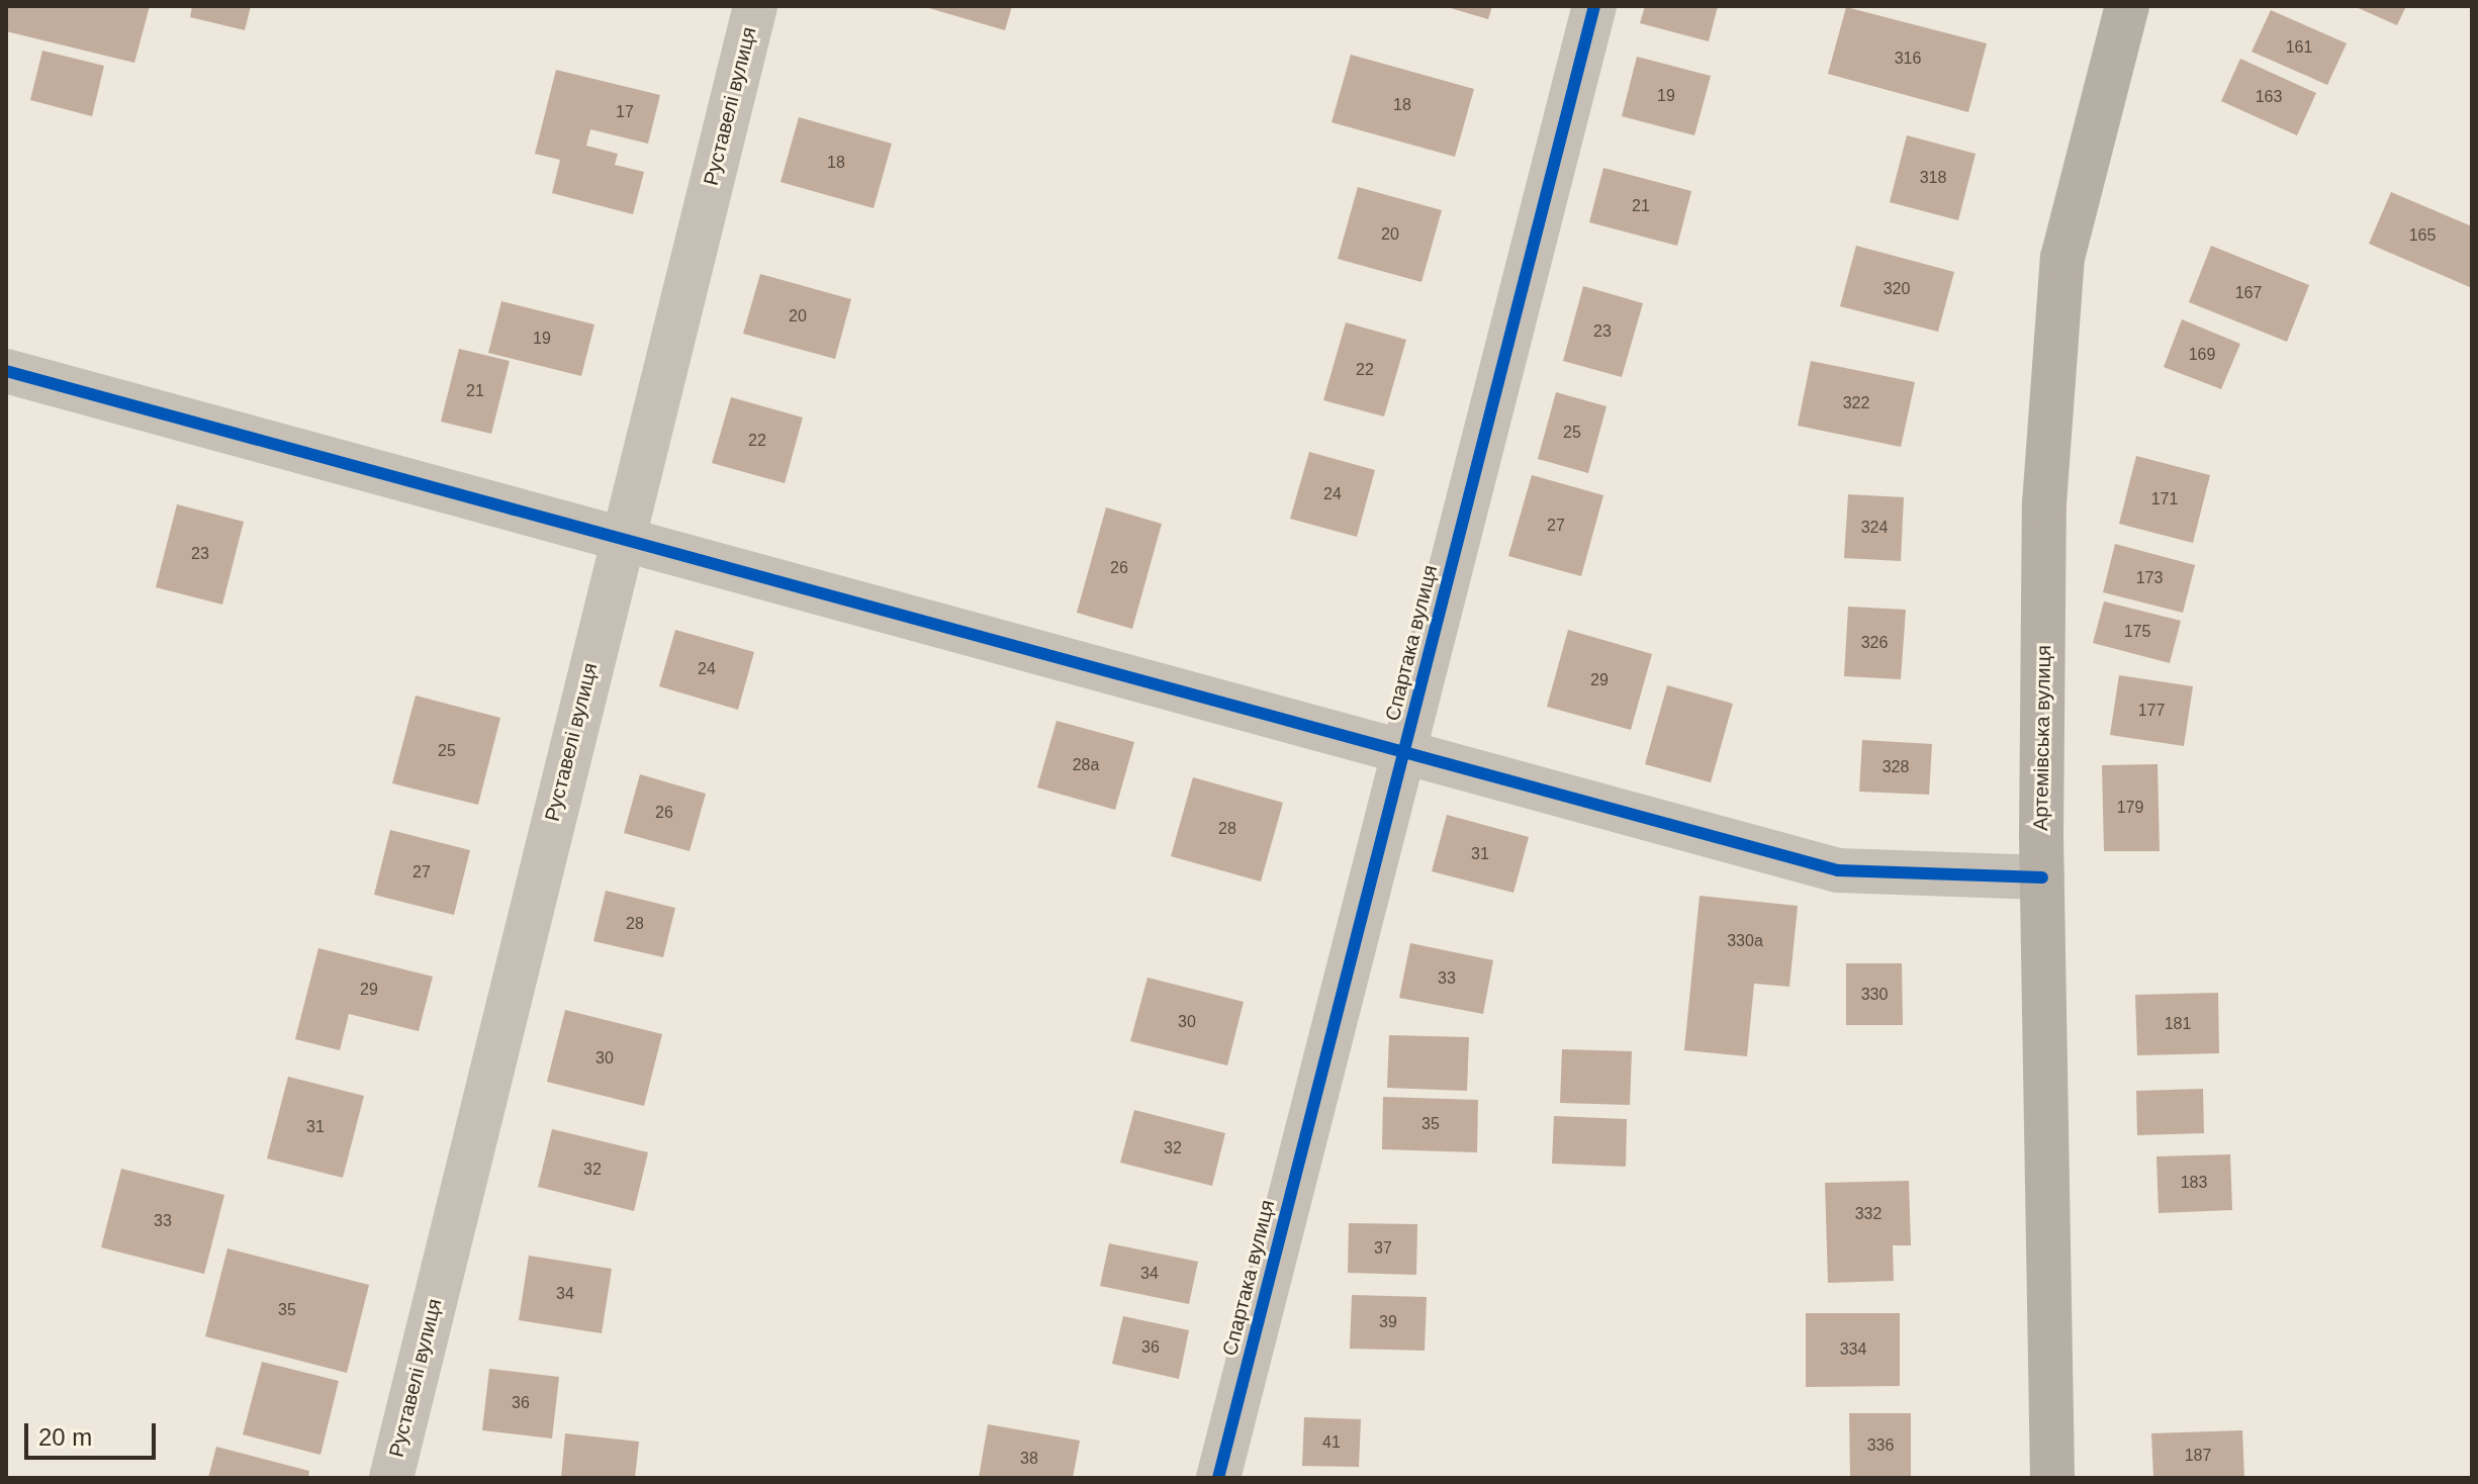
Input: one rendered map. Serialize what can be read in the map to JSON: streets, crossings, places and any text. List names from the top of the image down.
{
  "streets": {
    "main road": ["Артемівська вулиця"],
    "street": ["Руставелі вулиця", "Спартака вулиця"]
  },
  "house_numbers": [
    "161",
    "316",
    "19",
    "163",
    "18",
    "17",
    "18",
    "318",
    "21",
    "20",
    "165",
    "320",
    "167",
    "20",
    "23",
    "19",
    "169",
    "22",
    "21",
    "322",
    "25",
    "22",
    "24",
    "171",
    "27",
    "324",
    "23",
    "26",
    "173",
    "175",
    "326",
    "24",
    "29",
    "177",
    "25",
    "28а",
    "328",
    "179",
    "26",
    "28",
    "31",
    "27",
    "28",
    "330а",
    "33",
    "29",
    "330",
    "30",
    "181",
    "30",
    "35",
    "31",
    "32",
    "32",
    "183",
    "332",
    "33",
    "37",
    "34",
    "34",
    "35",
    "39",
    "36",
    "334",
    "36",
    "41",
    "336",
    "187",
    "38"
  ],
  "scale_bar": "20 m"
}
